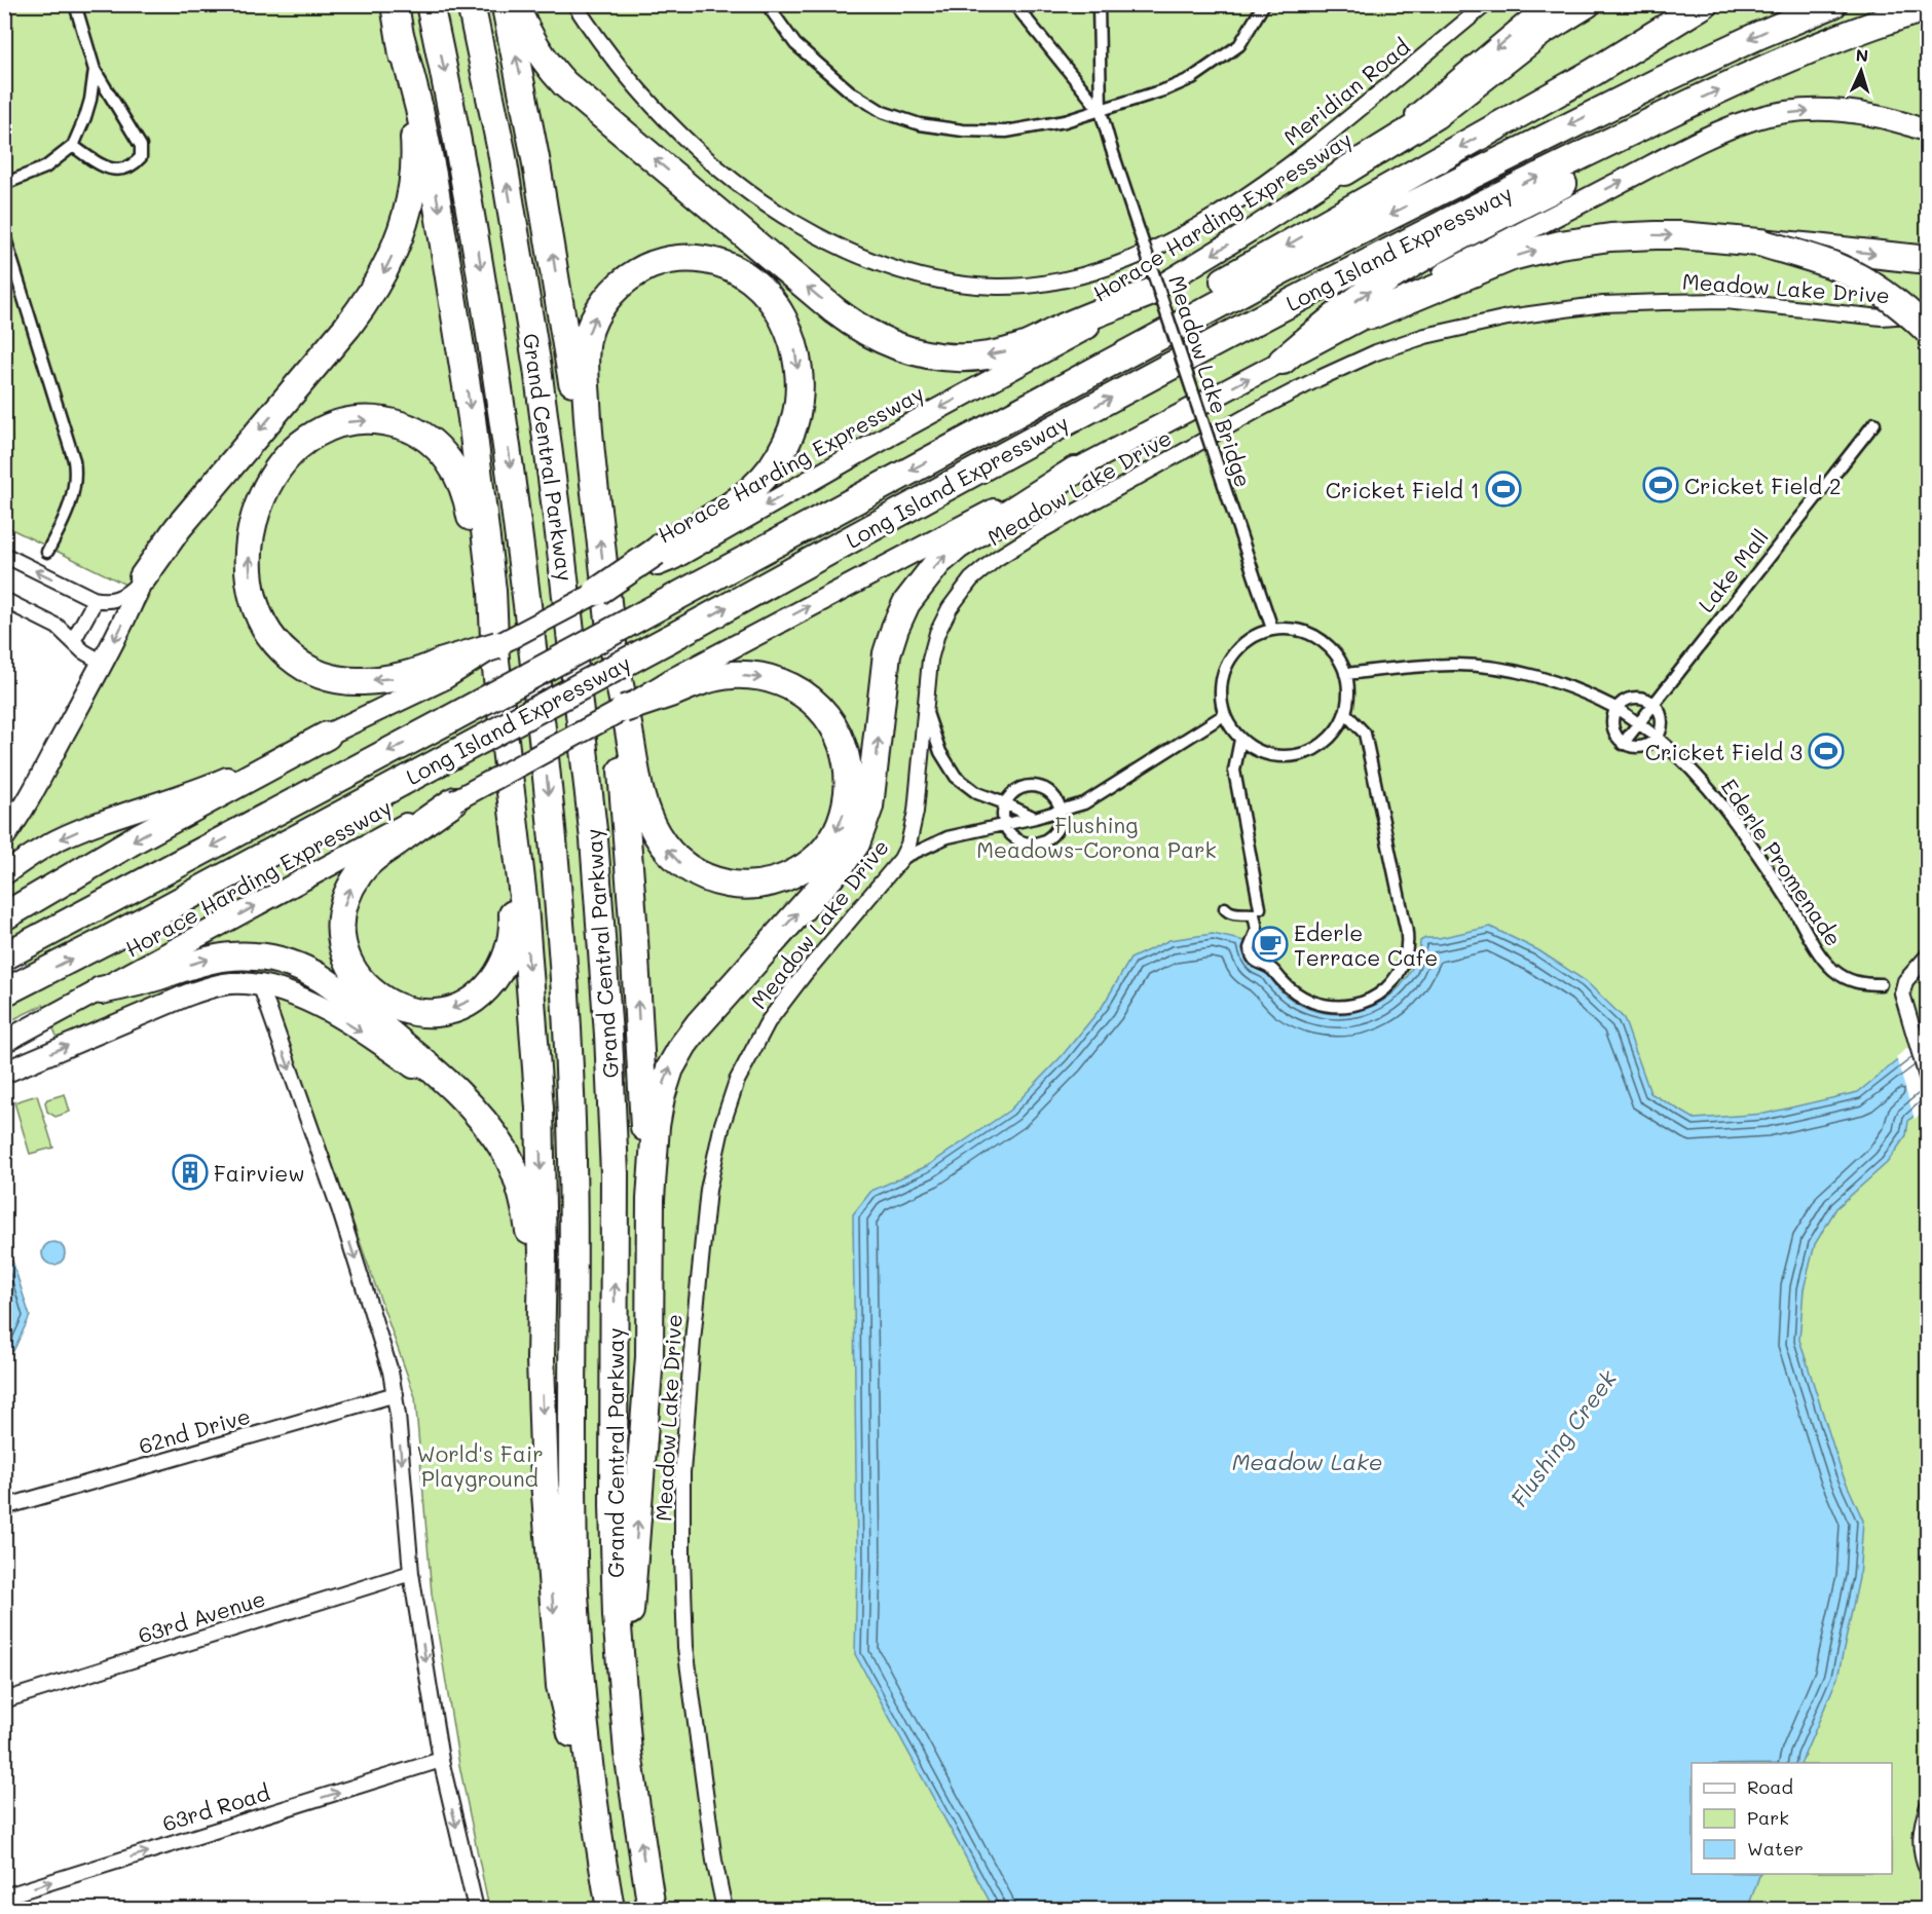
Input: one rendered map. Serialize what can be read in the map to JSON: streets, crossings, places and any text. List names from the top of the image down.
{
  "streets": {
    "highway": ["Long Island Expressway", "Grand Central Parkway"],
    "main road": ["Horace Harding Expressway"],
    "street": [
      "Meridian Road",
      "Meadow Lake Drive",
      "Meadow Lake Bridge",
      "Lake Mall",
      "Ederle Promenade",
      "62nd Drive",
      "63rd Avenue",
      "63rd Road"
    ]
  },
  "crossings": [
    ["Meadow Lake Bridge", "Ederle Promenade"],
    ["Lake Mall", "Ederle Promenade"]
  ],
  "one_way": ["63rd Road"],
  "water": ["Flushing Creek", "Meadow Lake"],
  "parks": ["Flushing Meadows-Corona Park", "World's Fair Playground"],
  "places": {
    "sports": ["Cricket Field 2", "Cricket Field 1", "Cricket Field 3"],
    "cafe": ["Ederle Terrace Cafe"],
    "building": ["Fairview"]
  },
  "legend": ["Road", "Park", "Water"],
  "north": "top"
}
